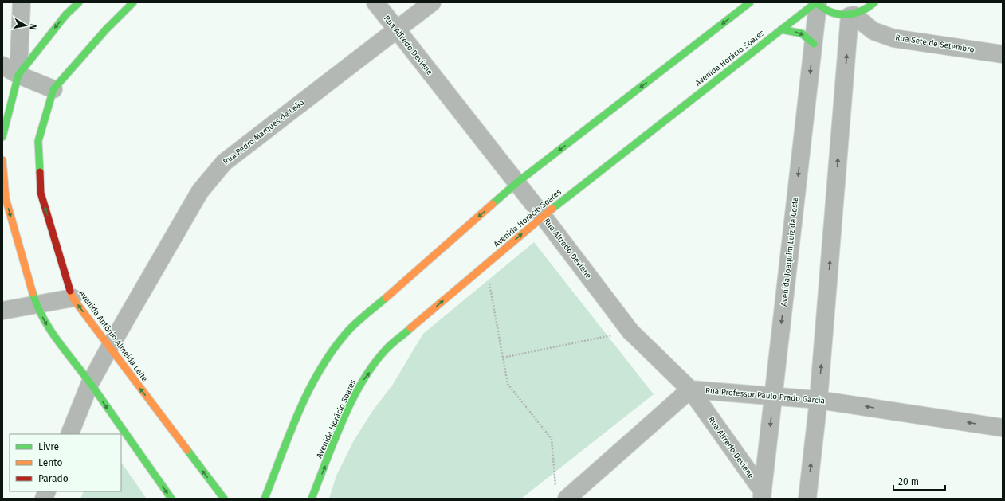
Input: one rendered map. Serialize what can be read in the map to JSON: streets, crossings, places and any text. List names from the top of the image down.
{
  "streets": {
    "street": [
      "Rua Sete de Setembro",
      "Rua Alfredo Deviene",
      "Avenida Horácio Soares",
      "Rua Pedro Marques de Leão",
      "Avenida Joaquim Luiz da Costa",
      "Avenida Antônio Almeida Leite",
      "Rua Professor Paulo Prado Garcia"
    ]
  },
  "crossings": [
    ["Rua Alfredo Deviene", "Avenida Horácio Soares"],
    ["Rua Alfredo Deviene", "Rua Pedro Marques de Leão"],
    ["Rua Alfredo Deviene", "Avenida Joaquim Luiz da Costa"],
    ["Rua Alfredo Deviene", "Rua Professor Paulo Prado Garcia"],
    ["Avenida Horácio Soares", "Avenida Joaquim Luiz da Costa"],
    ["Rua Pedro Marques de Leão", "Avenida Antônio Almeida Leite"],
    ["Avenida Joaquim Luiz da Costa", "Rua Professor Paulo Prado Garcia"]
  ],
  "one_way": ["Rua Professor Paulo Prado Garcia"],
  "legend": ["Livre", "Lento", "Parado"],
  "scale_bar": "20 m",
  "north": "right"
}
